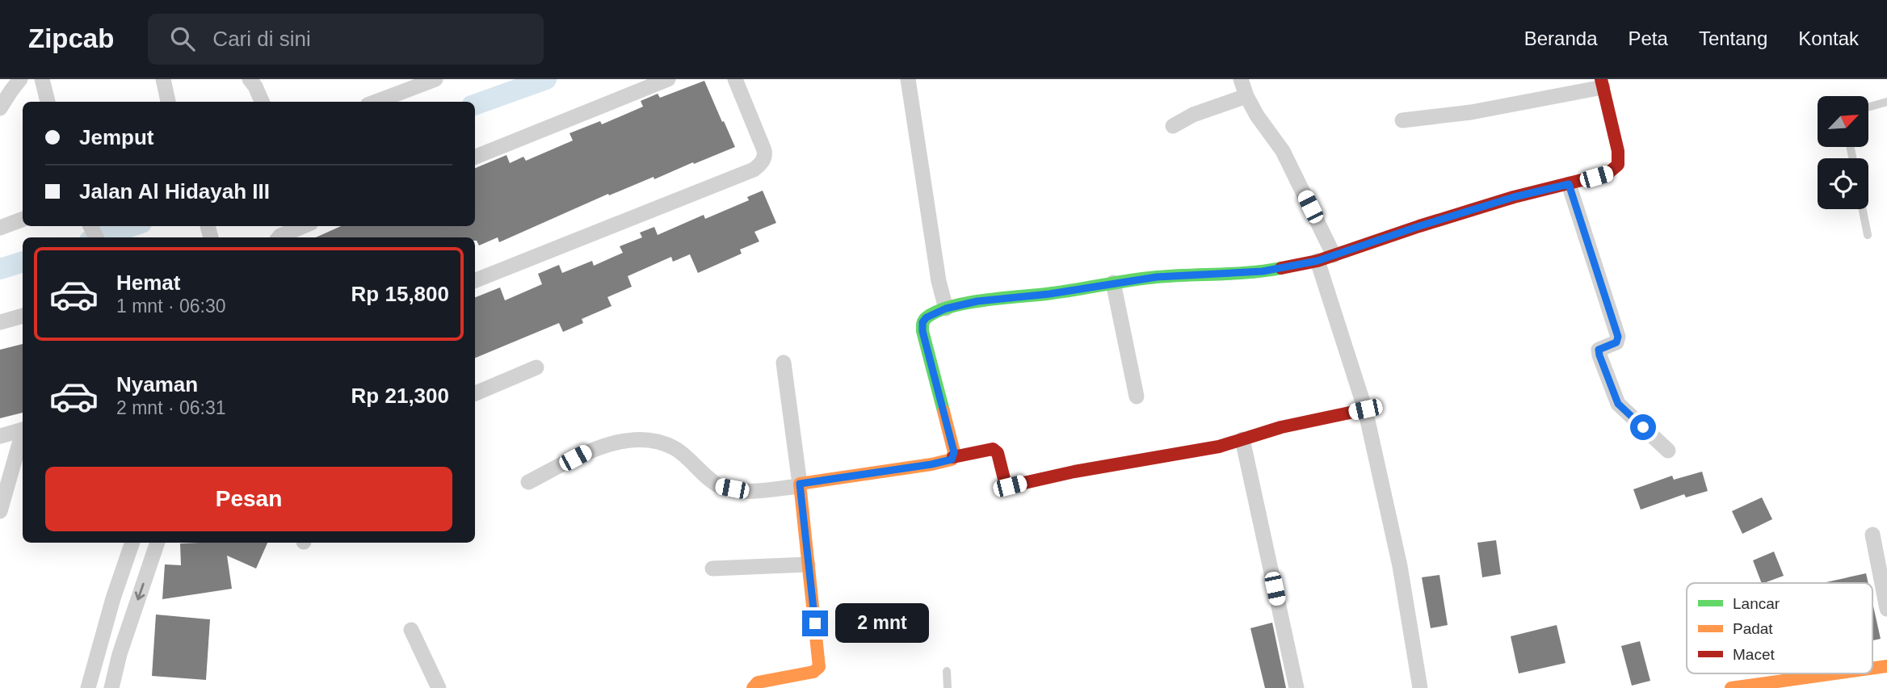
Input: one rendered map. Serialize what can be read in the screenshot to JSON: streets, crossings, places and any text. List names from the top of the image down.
{
  "legend": ["Lancar", "Padat", "Macet"],
  "north": "top right",
  "page": {
    "header": "Zipcab",
    "search": "Cari di sini",
    "nav": [
      "Beranda",
      "Peta",
      "Tentang",
      "Kontak"
    ],
    "banner": ["Jemput", "Jalan Al Hidayah III"],
    "list": [
      {
        "name": "Hemat",
        "note": "1 mnt · 06:30",
        "value": "Rp 15,800"
      },
      {
        "name": "Nyaman",
        "note": "2 mnt · 06:31",
        "value": "Rp 21,300"
      }
    ],
    "buttons": "Pesan",
    "bubble": "2 mnt"
  }
}
